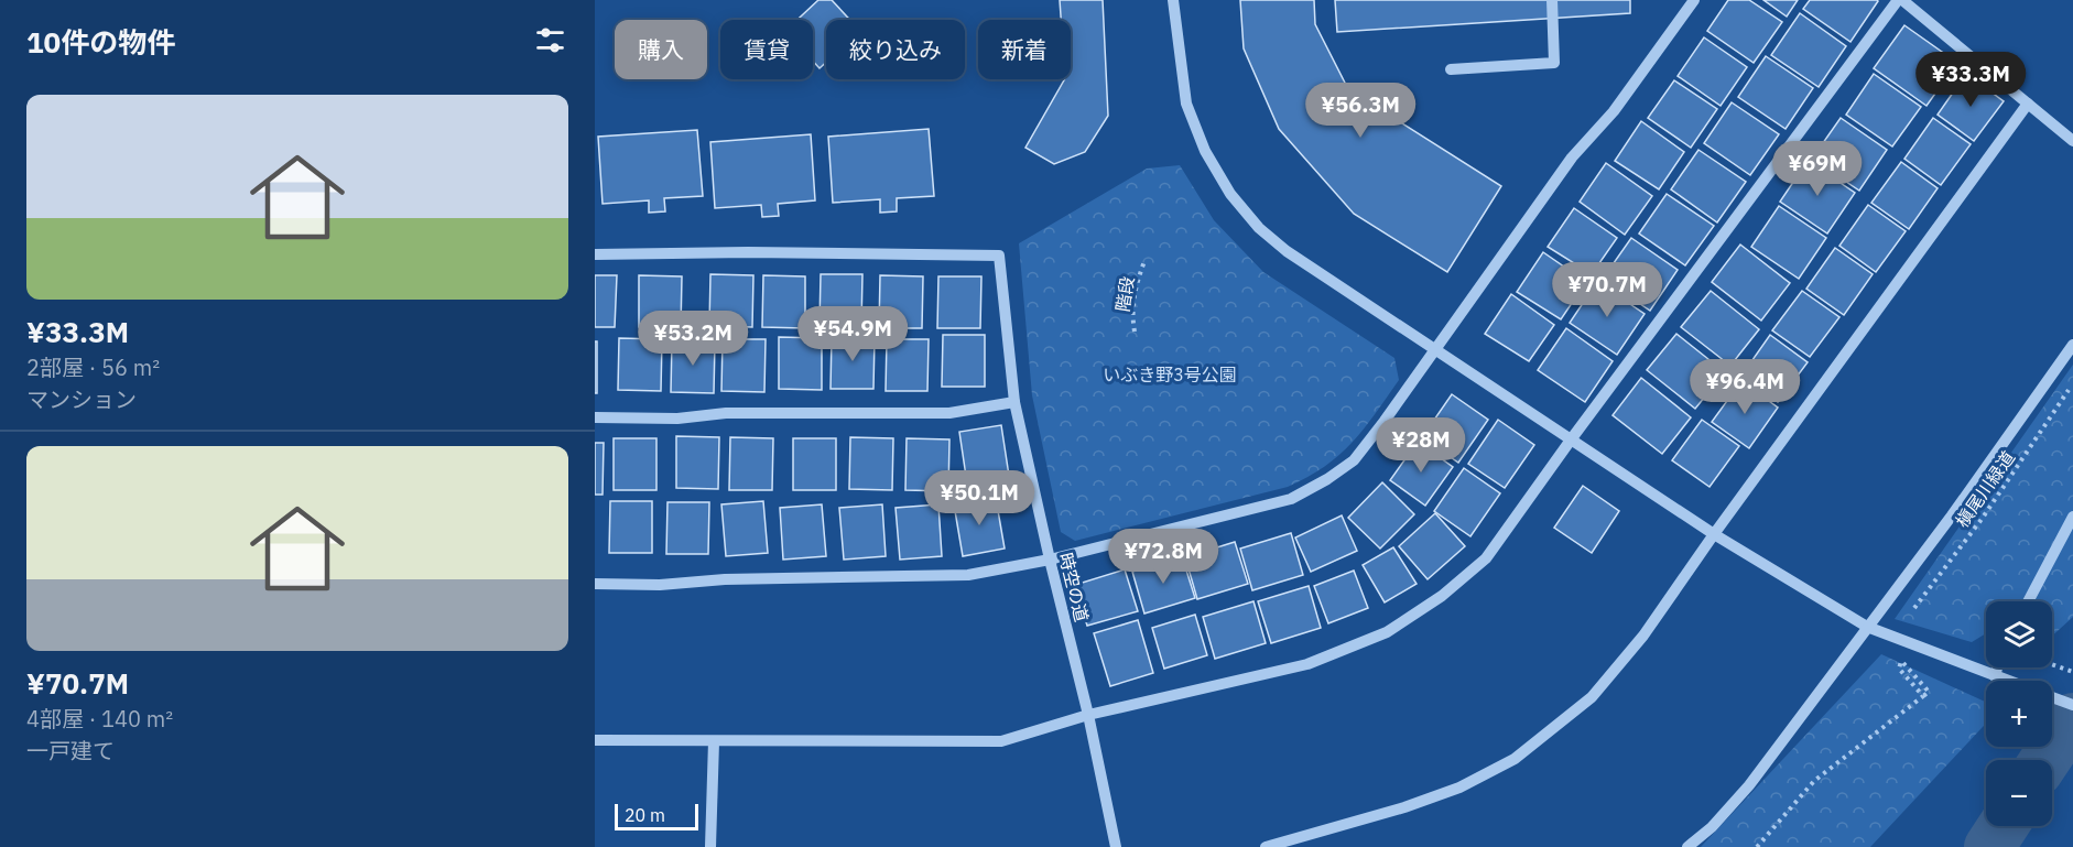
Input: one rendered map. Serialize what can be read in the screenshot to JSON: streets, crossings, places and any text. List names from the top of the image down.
{
  "streets": {
    "street": ["時空の道"],
    "path": ["階段", "槇尾川緑道"]
  },
  "parks": ["いぶき野3号公園"],
  "scale_bar": "20 m",
  "page": {
    "heading": "10件の物件",
    "chip": [
      "購入",
      "賃貸",
      "絞り込み",
      "新着"
    ],
    "price": [
      "¥33.3M",
      "¥56.3M",
      "¥69M",
      "¥70.7M",
      "¥54.9M",
      "¥53.2M",
      "¥96.4M",
      "¥28M",
      "¥50.1M",
      "¥72.8M"
    ],
    "list": [
      {
        "name": "¥33.3M",
        "note": "2部屋 · 56 m² · マンション"
      },
      {
        "name": "¥70.7M",
        "note": "4部屋 · 140 m² · 一戸建て"
      }
    ],
    "map_buttons": ["+", "−"],
    "scale": "20 m"
  }
}
